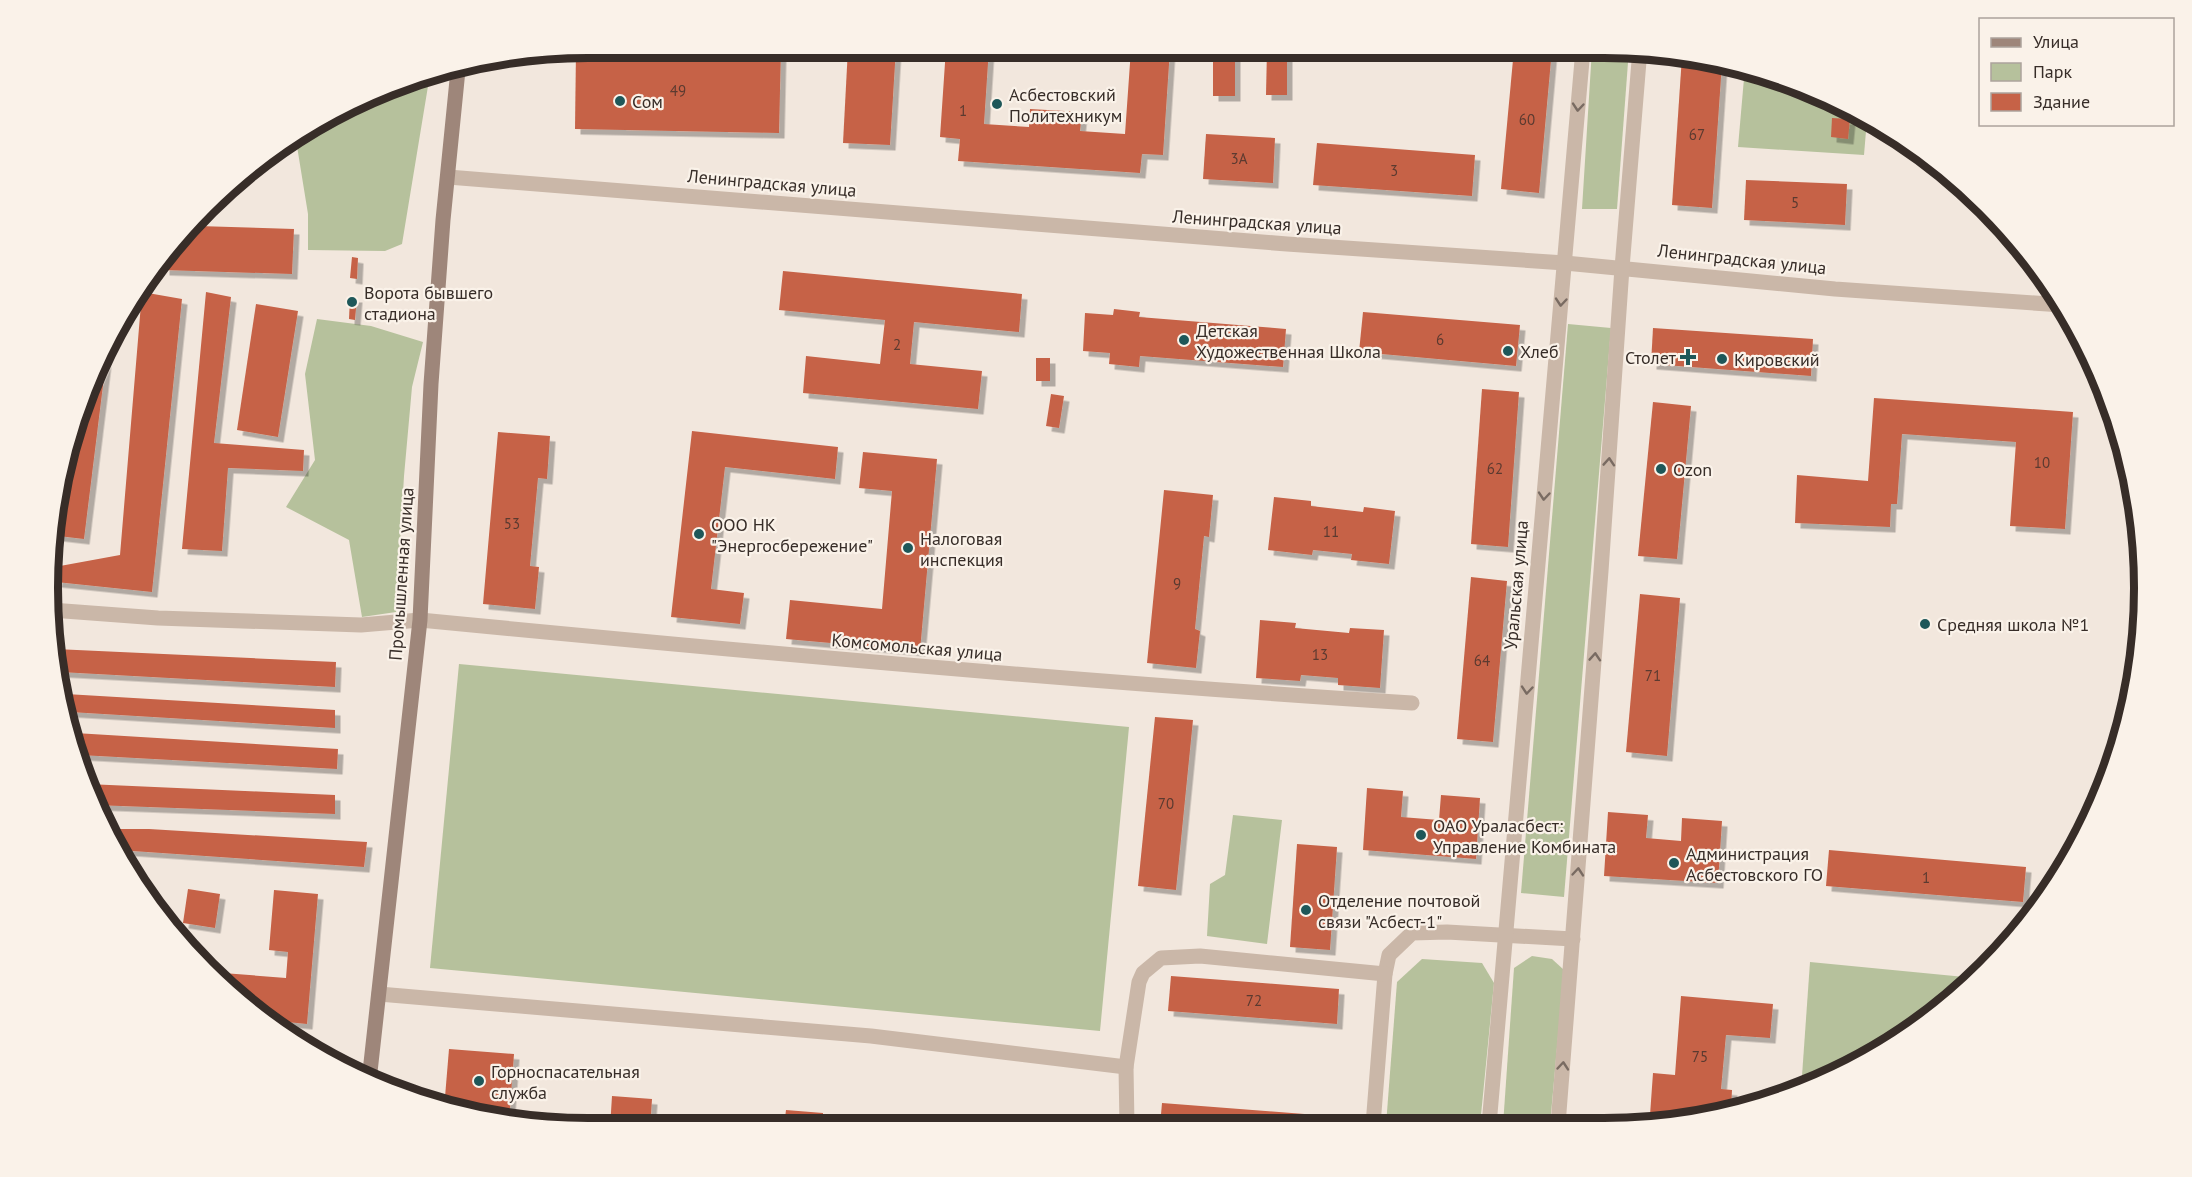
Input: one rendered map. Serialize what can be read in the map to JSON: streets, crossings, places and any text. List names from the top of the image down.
{
  "streets": {
    "main road": ["Промышленная улица"],
    "street": ["Ленинградская улица", "Уральская улица", "Комсомольская улица"]
  },
  "crossings": [
    ["Ленинградская улица", "Промышленная улица"],
    ["Ленинградская улица", "Уральская улица"],
    ["Промышленная улица", "Комсомольская улица"]
  ],
  "places": {
    "other": [
      "Сом",
      "Асбестовский Политехникум",
      "Ворота бывшего стадиона",
      "Детская Художественная Школа",
      "Хлеб",
      "Кировский",
      "Ozon",
      "ООО НК \"Энергосбережение\"",
      "Налоговая инспекция",
      "Средняя школа №1",
      "ОАО Ураласбест: Управление Комбината",
      "Администрация Асбестовского ГО",
      "Отделение почтовой связи \"Асбест-1\"",
      "Горноспасательная служба"
    ],
    "health": ["Столет"]
  },
  "house_numbers": [
    "49",
    "1",
    "60",
    "67",
    "3А",
    "3",
    "5",
    "6",
    "2",
    "10",
    "62",
    "53",
    "11",
    "9",
    "13",
    "64",
    "71",
    "70",
    "1",
    "72",
    "75"
  ],
  "legend": ["Улица", "Парк", "Здание"]
}
